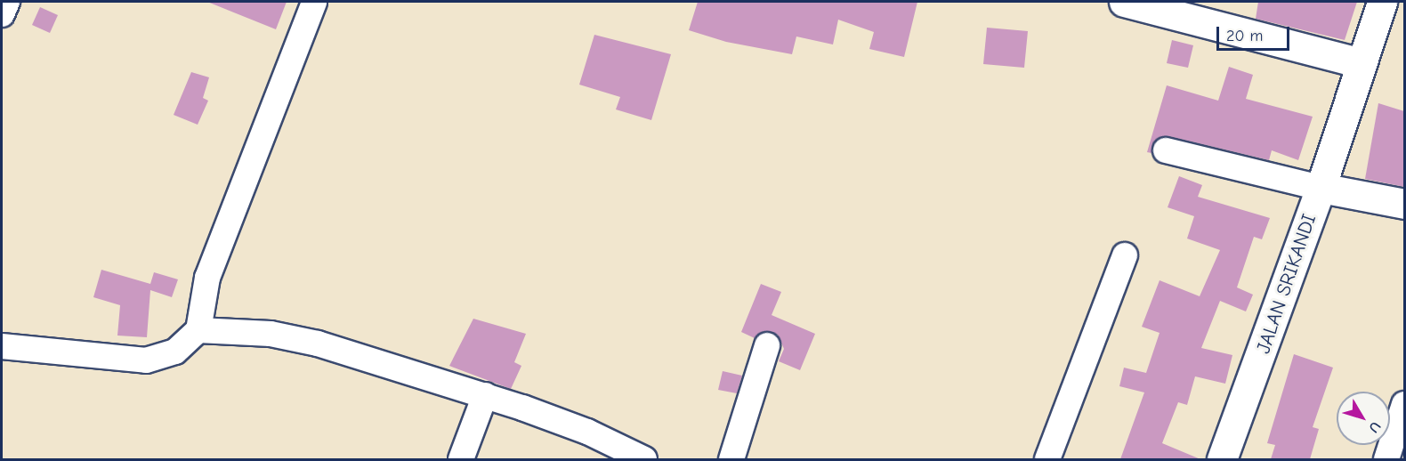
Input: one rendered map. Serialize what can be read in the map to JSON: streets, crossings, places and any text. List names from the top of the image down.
{
  "streets": {
    "street": ["JALAN SRIKANDI"]
  },
  "scale_bar": "20 m",
  "north": "bottom right"
}
